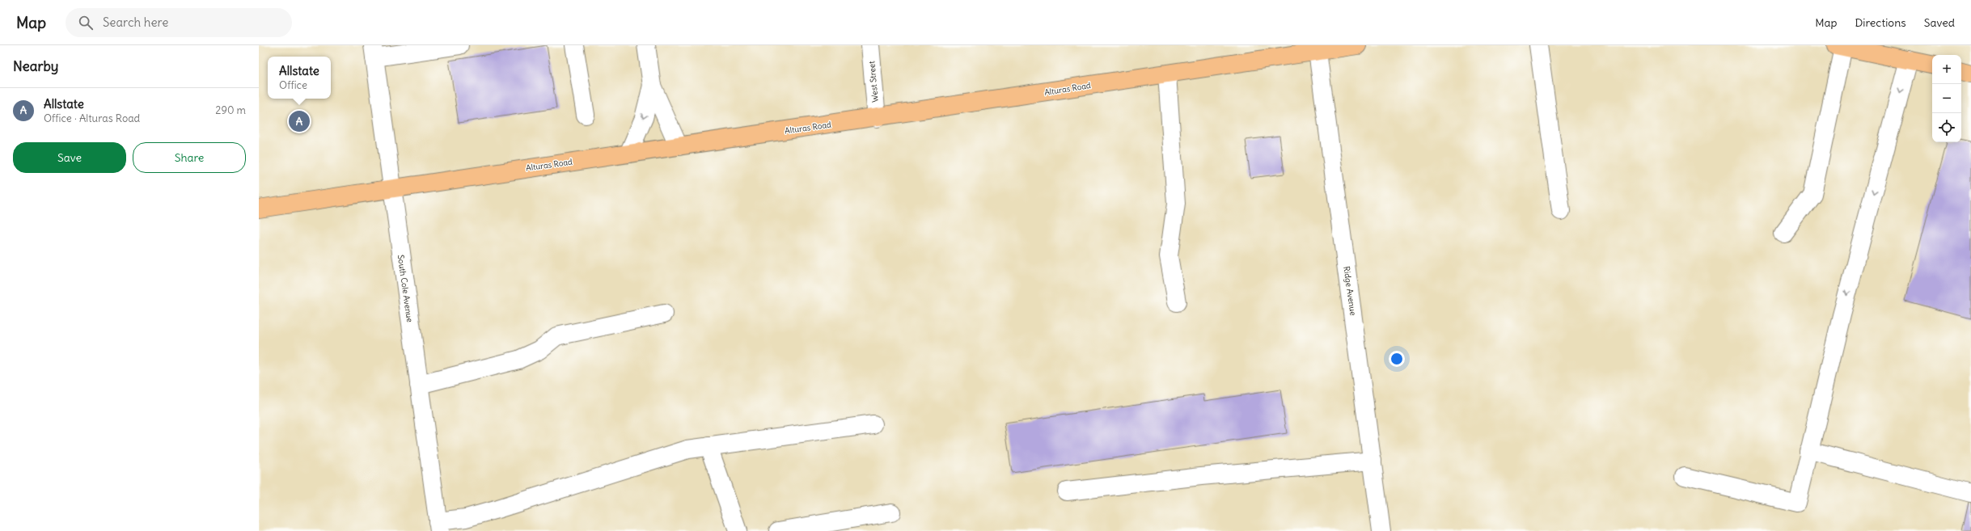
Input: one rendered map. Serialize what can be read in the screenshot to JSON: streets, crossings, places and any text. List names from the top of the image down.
{
  "streets": {
    "main road": ["Alturas Road"],
    "street": ["West Street", "South Cole Avenue", "Ridge Avenue"]
  },
  "crossings": [
    ["West Street", "Alturas Road"],
    ["Alturas Road", "South Cole Avenue"],
    ["Alturas Road", "Ridge Avenue"]
  ],
  "page": {
    "header": "Map",
    "search": "Search here",
    "nav": ["Map", "Directions", "Saved"],
    "heading": "Nearby",
    "map_buttons": ["+", "−"],
    "popup": ["Allstate", "Office"],
    "list": [
      {
        "mark": "A",
        "name": "Allstate",
        "note": "Office · Alturas Road",
        "value": "290 m"
      }
    ],
    "pins": "A",
    "buttons": ["Save", "Share"]
  }
}
